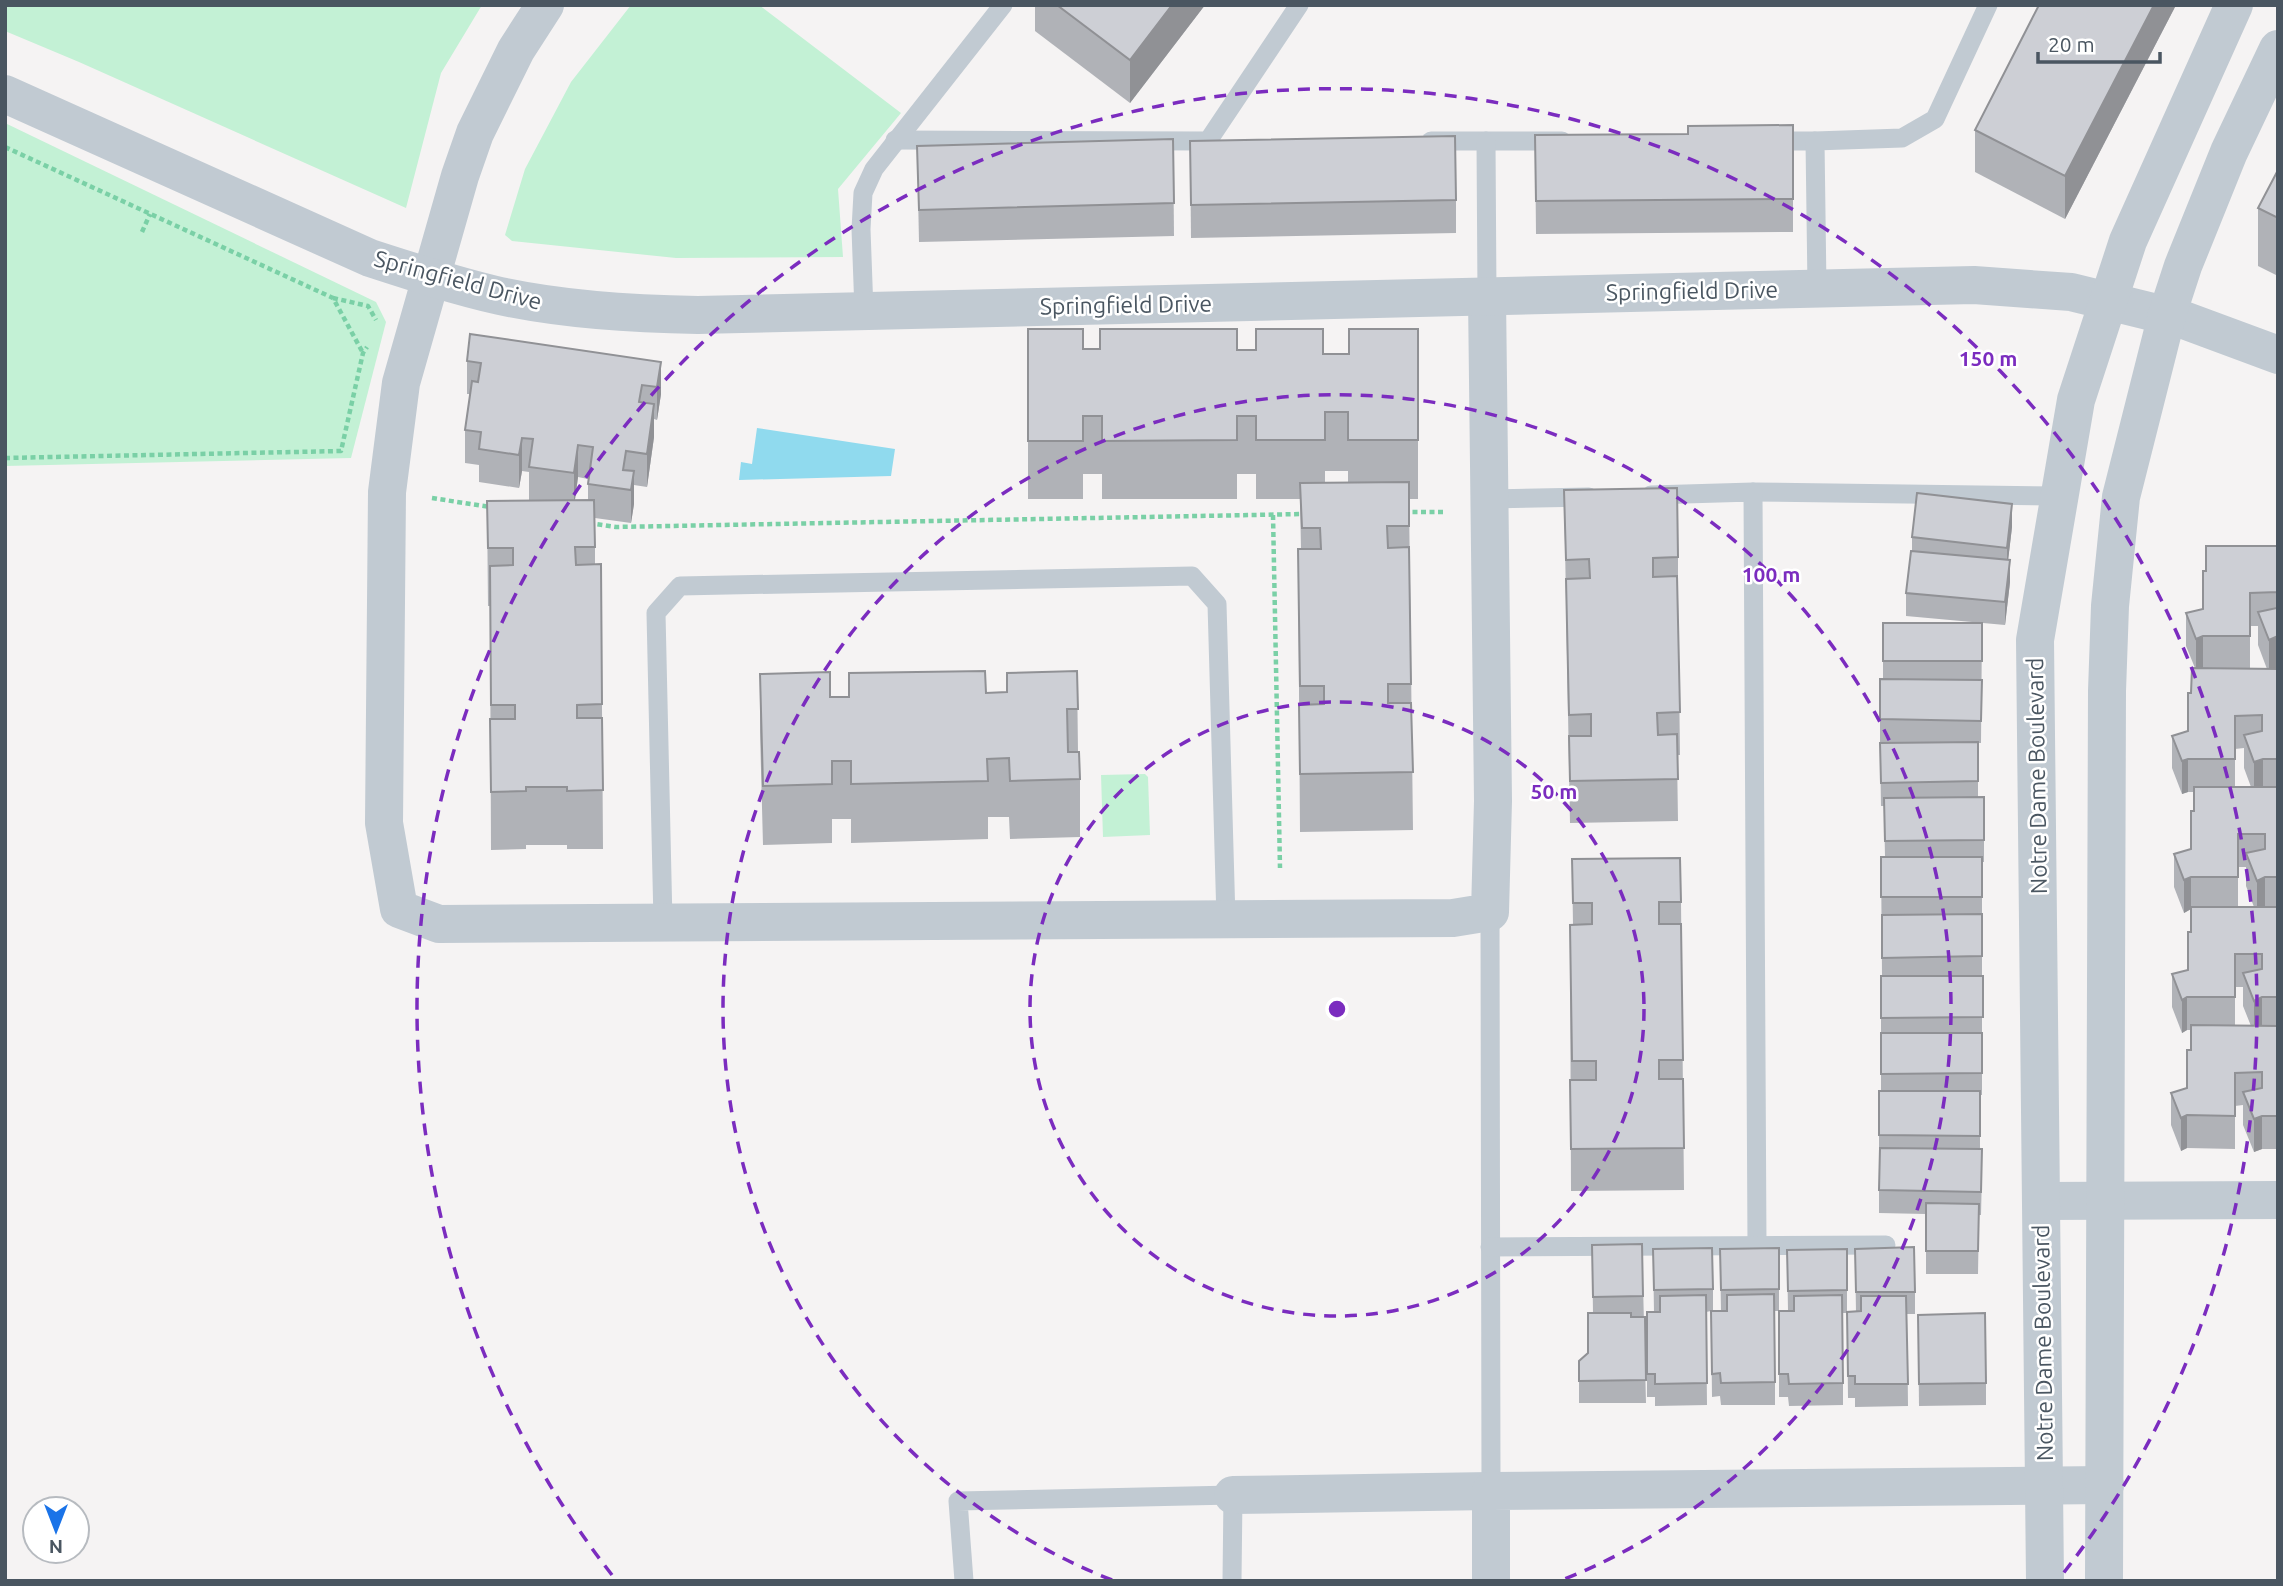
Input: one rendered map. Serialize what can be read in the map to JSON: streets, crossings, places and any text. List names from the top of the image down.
{
  "streets": {
    "street": ["Springfield Drive", "Notre Dame Boulevard"]
  },
  "crossings": [
    ["Springfield Drive", "Notre Dame Boulevard"]
  ],
  "scale_bar": "20 m",
  "north": "bottom",
  "rings": ["150 m", "100 m", "50 m"]
}
